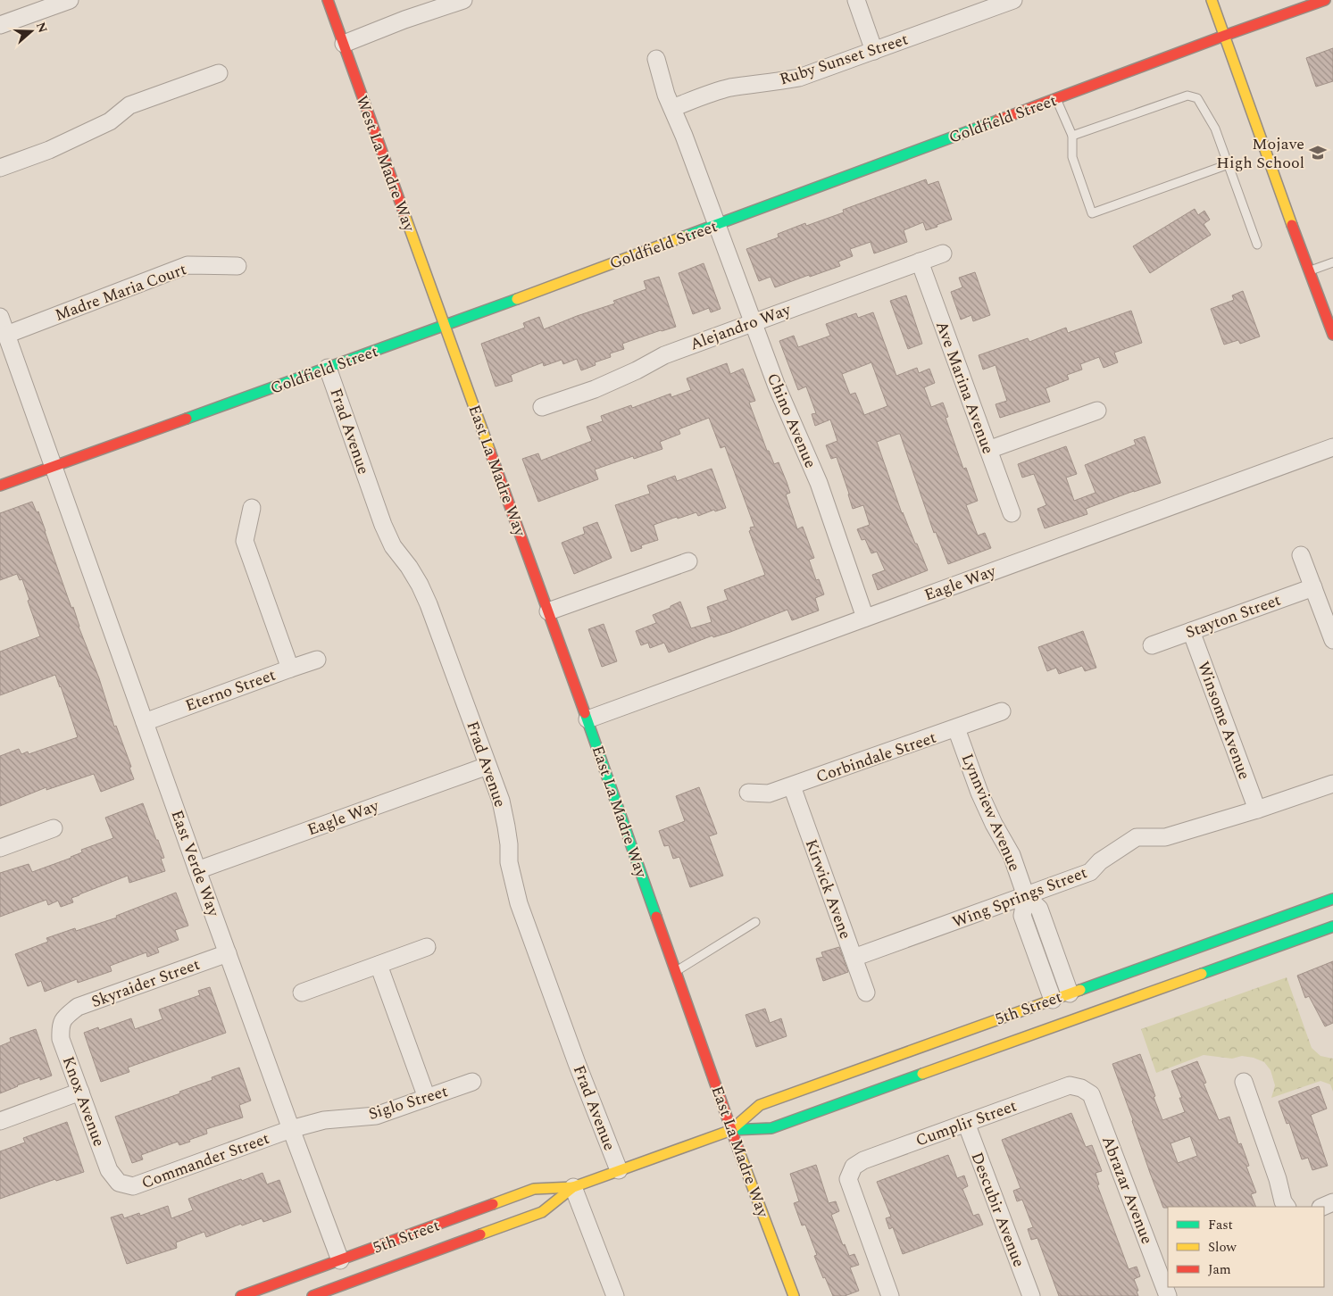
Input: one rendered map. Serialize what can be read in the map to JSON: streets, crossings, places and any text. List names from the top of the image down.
{
  "streets": {
    "street": [
      "Ruby Sunset Street",
      "Goldfield Street",
      "West La Madre Way",
      "Madre Maria Court",
      "Alejandro Way",
      "Ave Marina Avenue",
      "Chino Avenue",
      "Frad Avenue",
      "East La Madre Way",
      "Eagle Way",
      "Stayton Street",
      "Eterno Street",
      "Winsome Avenue",
      "Corbindale Street",
      "Lynnview Avenue",
      "East Verde Way",
      "Kirwick Avene",
      "Wing Springs Street",
      "Skyraider Street",
      "5th Street",
      "Knox Avenue",
      "Siglo Street",
      "Cumplir Street",
      "Commander Street",
      "Abrazar Avenue",
      "Descubir Avenue"
    ]
  },
  "crossings": [
    ["Ruby Sunset Street", "Chino Avenue"],
    ["Goldfield Street", "West La Madre Way"],
    ["Goldfield Street", "Chino Avenue"],
    ["Goldfield Street", "Frad Avenue"],
    ["Goldfield Street", "East La Madre Way"],
    ["Goldfield Street", "East Verde Way"],
    ["West La Madre Way", "East La Madre Way"],
    ["Madre Maria Court", "East Verde Way"],
    ["Alejandro Way", "Ave Marina Avenue"],
    ["Alejandro Way", "Chino Avenue"],
    ["Chino Avenue", "Eagle Way"],
    ["Frad Avenue", "Eagle Way"],
    ["Frad Avenue", "5th Street"],
    ["East La Madre Way", "Eagle Way"],
    ["East La Madre Way", "5th Street"],
    ["Eagle Way", "East Verde Way"],
    ["Stayton Street", "Winsome Avenue"],
    ["Eterno Street", "East Verde Way"],
    ["Winsome Avenue", "Wing Springs Street"],
    ["Corbindale Street", "Lynnview Avenue"],
    ["Corbindale Street", "Kirwick Avene"],
    ["Lynnview Avenue", "Wing Springs Street"],
    ["Lynnview Avenue", "5th Street"],
    ["East Verde Way", "Skyraider Street"],
    ["East Verde Way", "5th Street"],
    ["East Verde Way", "Siglo Street"],
    ["East Verde Way", "Commander Street"],
    ["Kirwick Avene", "Wing Springs Street"],
    ["Skyraider Street", "Knox Avenue"],
    ["Knox Avenue", "Commander Street"],
    ["Siglo Street", "Commander Street"],
    ["Cumplir Street", "Abrazar Avenue"],
    ["Cumplir Street", "Descubir Avenue"]
  ],
  "places": {
    "school or university": ["Mojave High School"]
  },
  "legend": ["Fast", "Slow", "Jam"],
  "north": "right"
}
